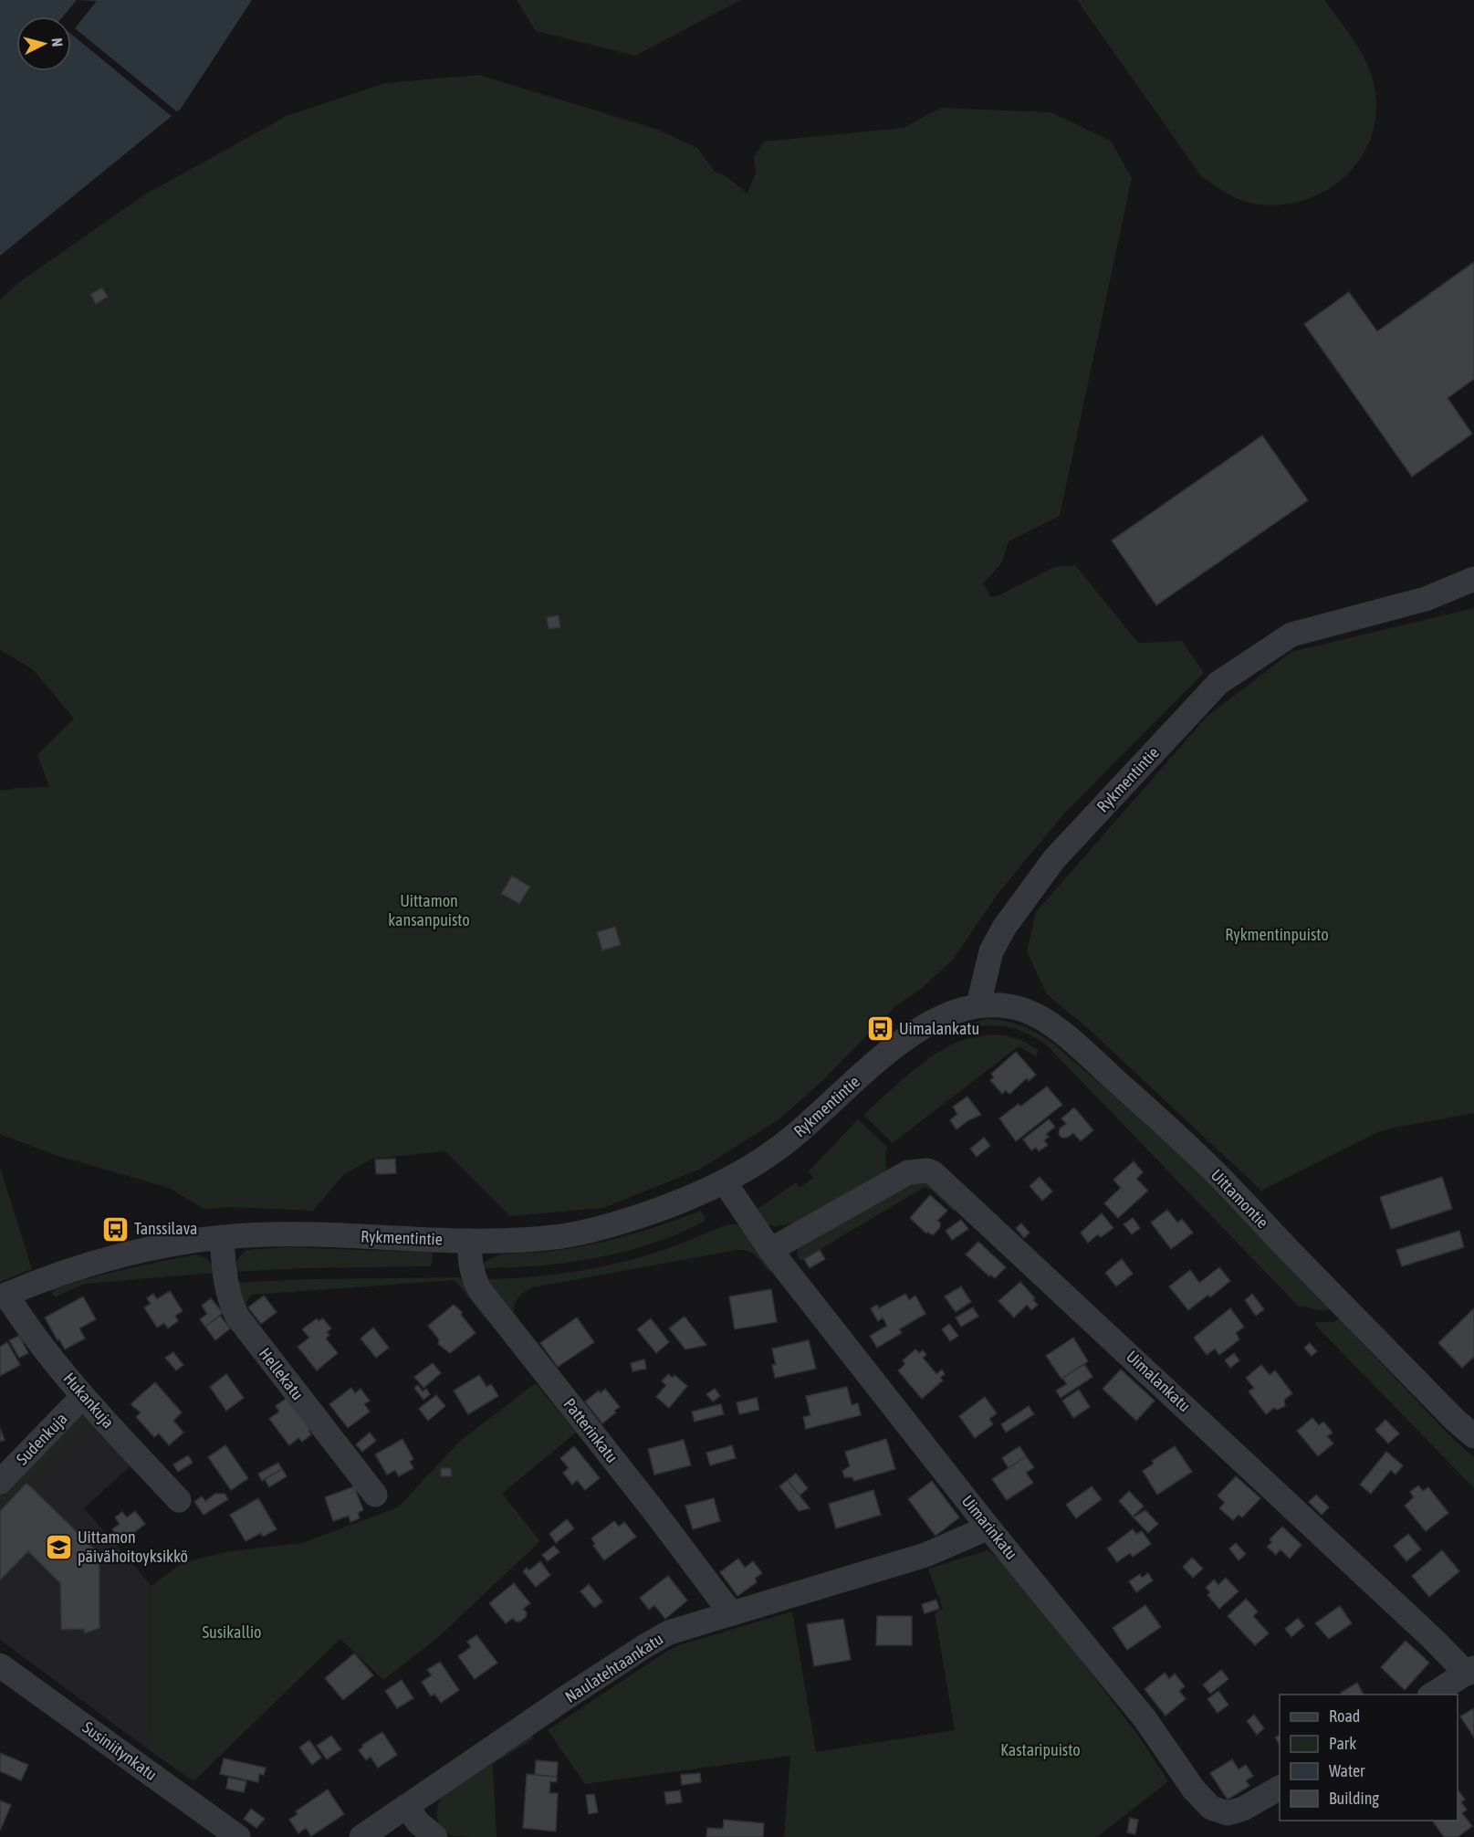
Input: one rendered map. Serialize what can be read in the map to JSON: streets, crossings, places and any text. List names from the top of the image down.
{
  "streets": {
    "street": [
      "Rykmentintie",
      "Uittamontie",
      "Hellekatu",
      "Uimalankatu",
      "Hukankuja",
      "Patterinkatu",
      "Sudenkuja",
      "Uimarinkatu",
      "Naulatehtaankatu",
      "Susiniitynkatu"
    ]
  },
  "crossings": [
    ["Rykmentintie", "Uittamontie"],
    ["Rykmentintie", "Hellekatu"],
    ["Rykmentintie", "Hukankuja"],
    ["Rykmentintie", "Patterinkatu"],
    ["Rykmentintie", "Uimarinkatu"],
    ["Uimalankatu", "Uimarinkatu"],
    ["Hukankuja", "Sudenkuja"],
    ["Patterinkatu", "Naulatehtaankatu"],
    ["Uimarinkatu", "Naulatehtaankatu"]
  ],
  "parks": [
    "Uittamon kansanpuisto",
    "Rykmentinpuisto",
    "Susikallio",
    "Kastaripuisto"
  ],
  "places": {
    "bus stop": ["Uimalankatu", "Tanssilava"],
    "school or university": ["Uittamon päivähoitoyksikkö"]
  },
  "legend": [
    "Road",
    "Park",
    "Water",
    "Building"
  ],
  "north": "right"
}
